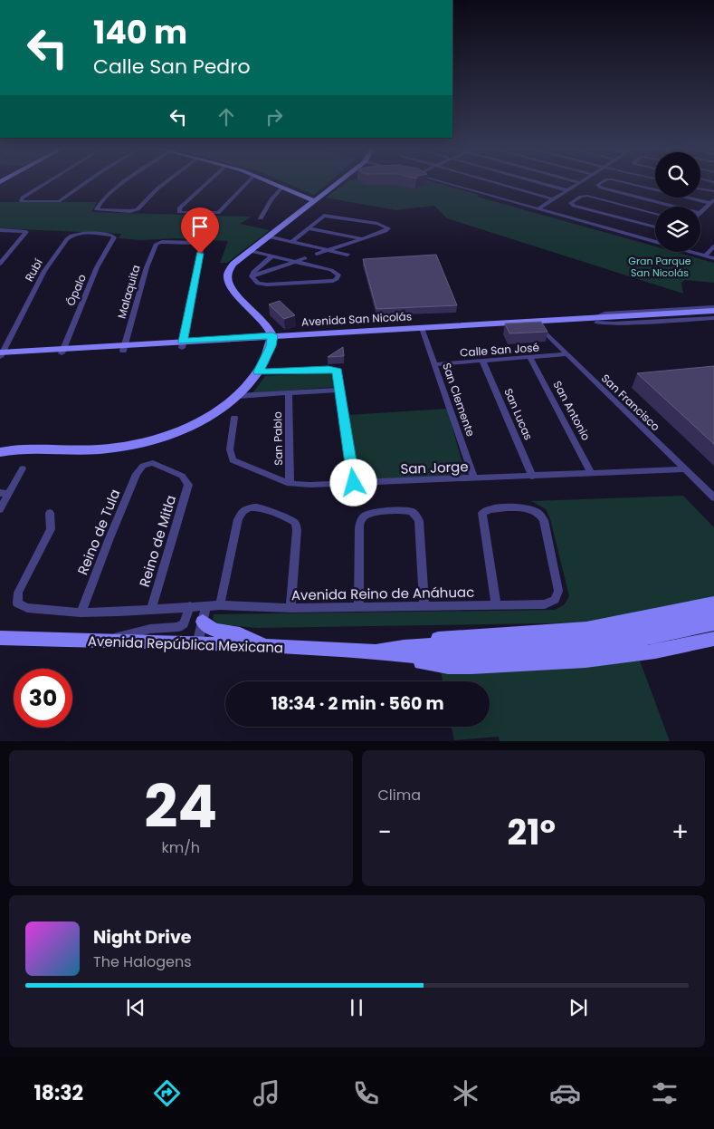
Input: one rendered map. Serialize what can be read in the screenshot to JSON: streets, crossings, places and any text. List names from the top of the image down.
{
  "streets": {
    "street": [
      "Rubí",
      "Ópalo",
      "Malaquita",
      "Avenida San Nicolás",
      "Calle San José",
      "San Clemente",
      "San Francisco",
      "San Antonio",
      "San Lucas",
      "San Pablo",
      "San Jorge",
      "Reino de Tula",
      "Reino de Mitla",
      "Avenida Reino de Anáhuac",
      "Avenida República Mexicana"
    ]
  },
  "crossings": [
    ["Rubí", "Ópalo"],
    ["Rubí", "Avenida San Nicolás"],
    ["Ópalo", "Avenida San Nicolás"],
    ["Malaquita", "Avenida San Nicolás"],
    ["Avenida San Nicolás", "San Clemente"],
    ["Avenida San Nicolás", "San Francisco"],
    ["Calle San José", "San Clemente"],
    ["Calle San José", "San Francisco"],
    ["Calle San José", "San Antonio"],
    ["Calle San José", "San Lucas"],
    ["San Clemente", "San Jorge"],
    ["San Francisco", "San Jorge"],
    ["San Antonio", "San Jorge"],
    ["San Lucas", "San Jorge"],
    ["San Pablo", "San Jorge"],
    ["Reino de Tula", "Reino de Mitla"],
    ["Reino de Tula", "Avenida Reino de Anáhuac"],
    ["Reino de Mitla", "Avenida Reino de Anáhuac"]
  ],
  "parks": ["Gran Parque San Nicolás"],
  "page": {
    "turn": ["140 m", "Calle San Pedro"],
    "limit": "30",
    "trip": "18:34 · 2 min · 560 m",
    "tile": [
      ["24", "km/h"],
      "Clima"
    ],
    "heat": ["−", "21°", "+"],
    "song": ["Night Drive", "The Halogens"],
    "tabs": "18:32"
  }
}
